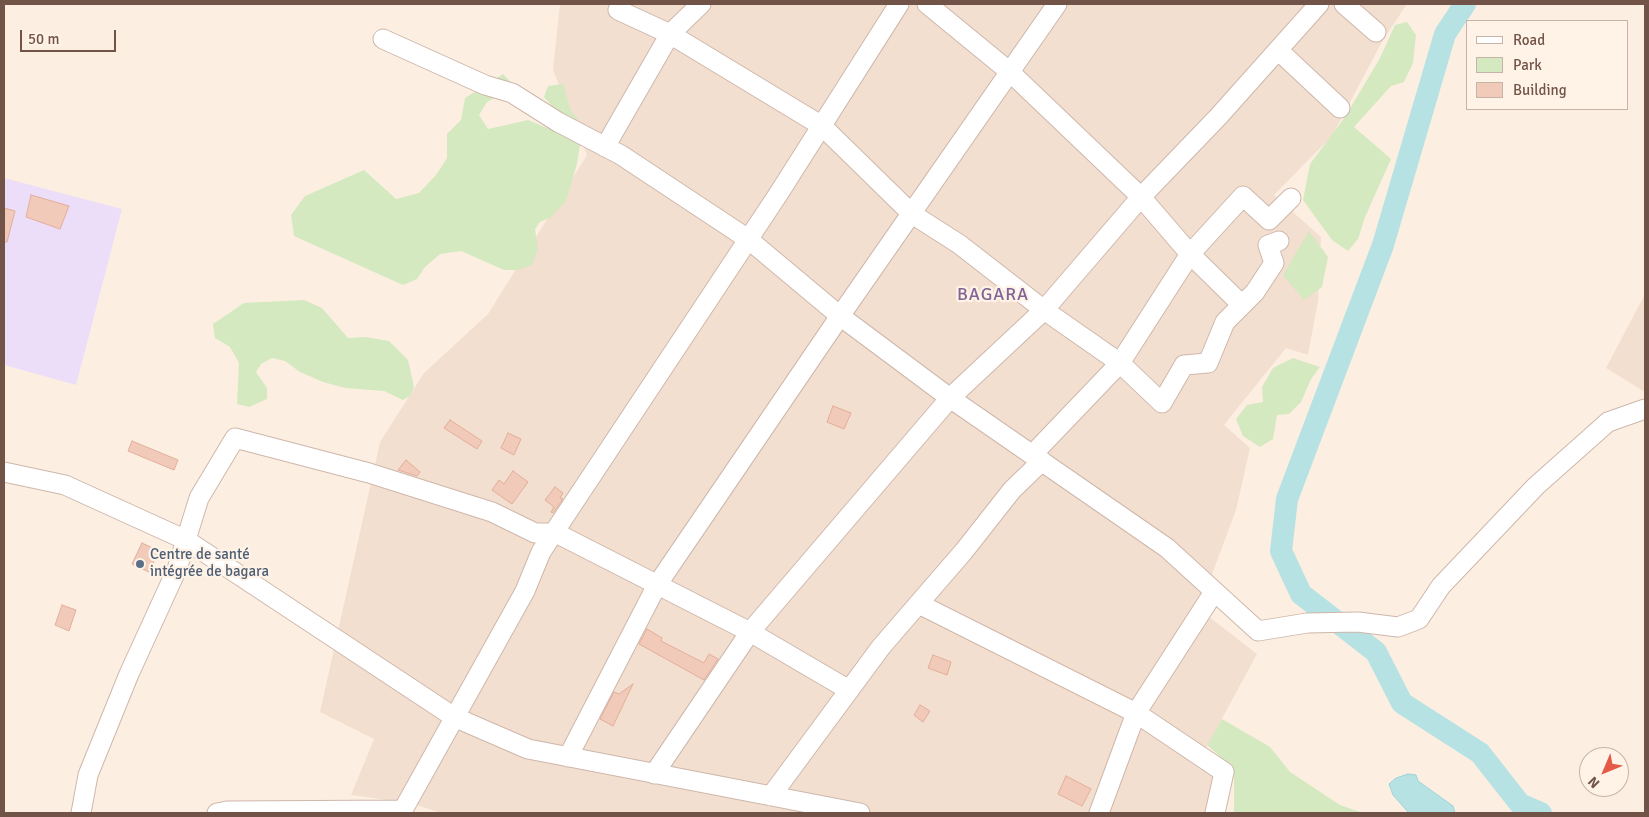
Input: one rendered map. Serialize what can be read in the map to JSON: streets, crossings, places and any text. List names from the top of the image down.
{
  "districts": ["BAGARA"],
  "places": ["Centre de santé intégrée de bagara"],
  "legend": ["Road", "Park", "Building"],
  "scale_bar": "50 m",
  "north": "bottom left"
}
